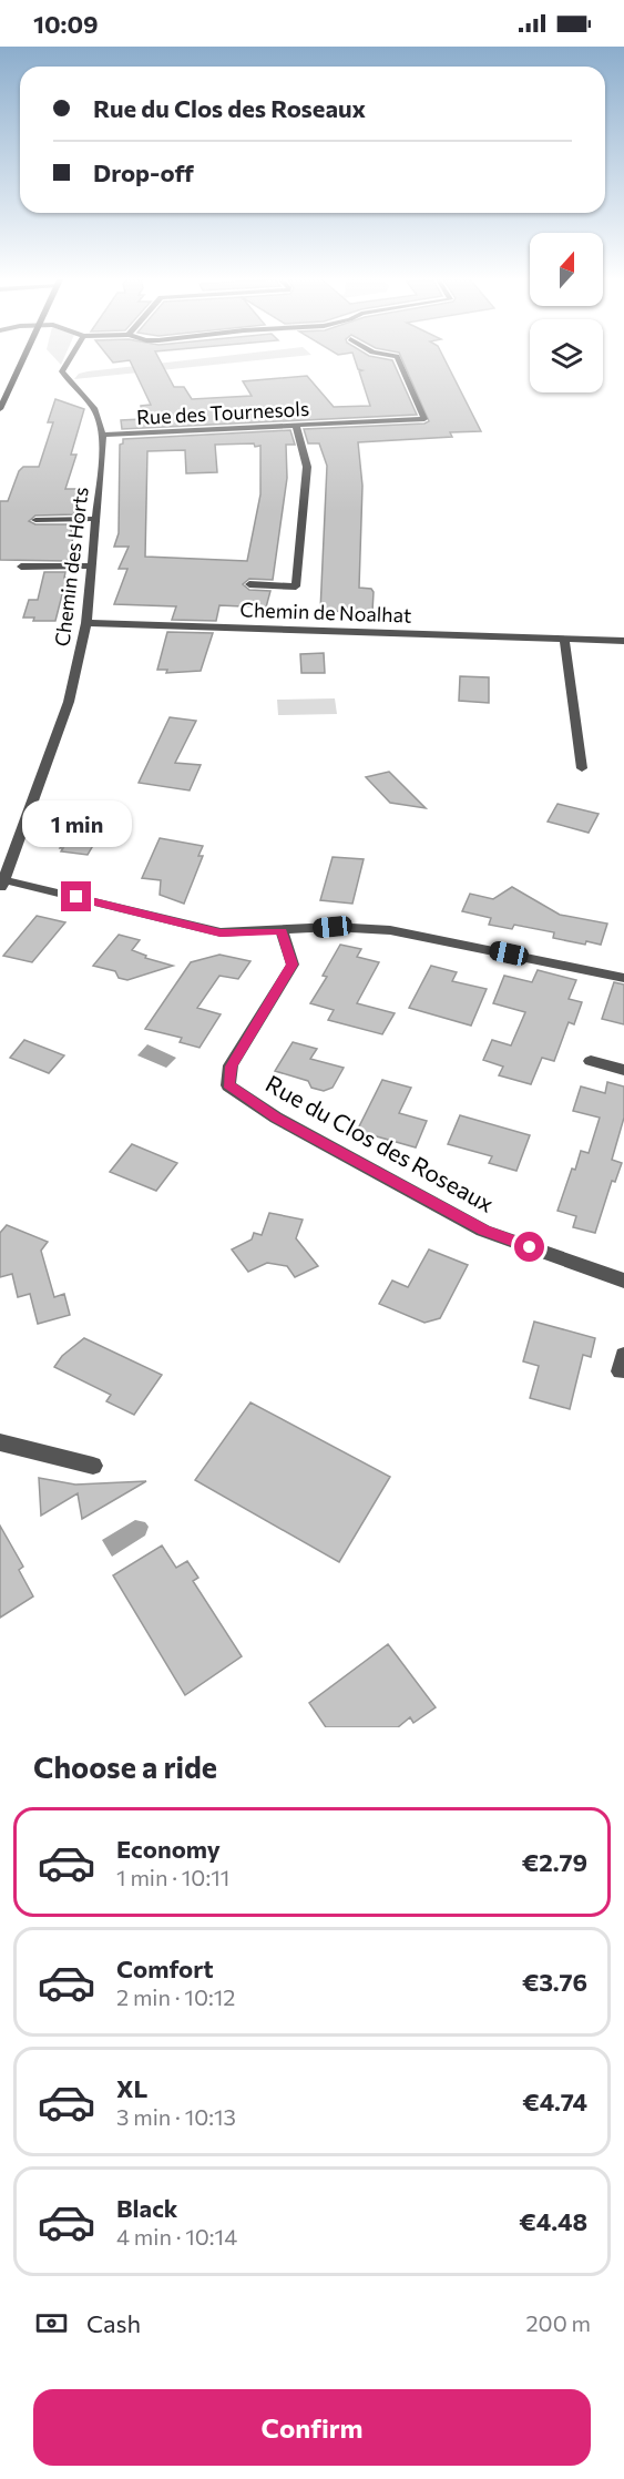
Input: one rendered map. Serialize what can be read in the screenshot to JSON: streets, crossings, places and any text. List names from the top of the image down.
{
  "streets": {
    "street": [
      "Rue des Tournesols",
      "Chemin des Horts",
      "Chemin de Noalhat",
      "Rue du Clos des Roseaux"
    ]
  },
  "crossings": [
    ["Rue des Tournesols", "Chemin des Horts"],
    ["Chemin des Horts", "Chemin de Noalhat"]
  ],
  "north": "top",
  "page": {
    "status": "10:09",
    "banner": ["Rue du Clos des Roseaux", "Drop-off"],
    "bubble": "1 min",
    "heading": "Choose a ride",
    "list": [
      {
        "name": "Economy",
        "note": "1 min · 10:11",
        "value": "€2.79"
      },
      {
        "name": "Comfort",
        "note": "2 min · 10:12",
        "value": "€3.76"
      },
      {
        "name": "XL",
        "note": "3 min · 10:13",
        "value": "€4.74"
      },
      {
        "name": "Black",
        "note": "4 min · 10:14",
        "value": "€4.48"
      }
    ],
    "pay": ["Cash", "200 m"],
    "buttons": "Confirm"
  }
}
